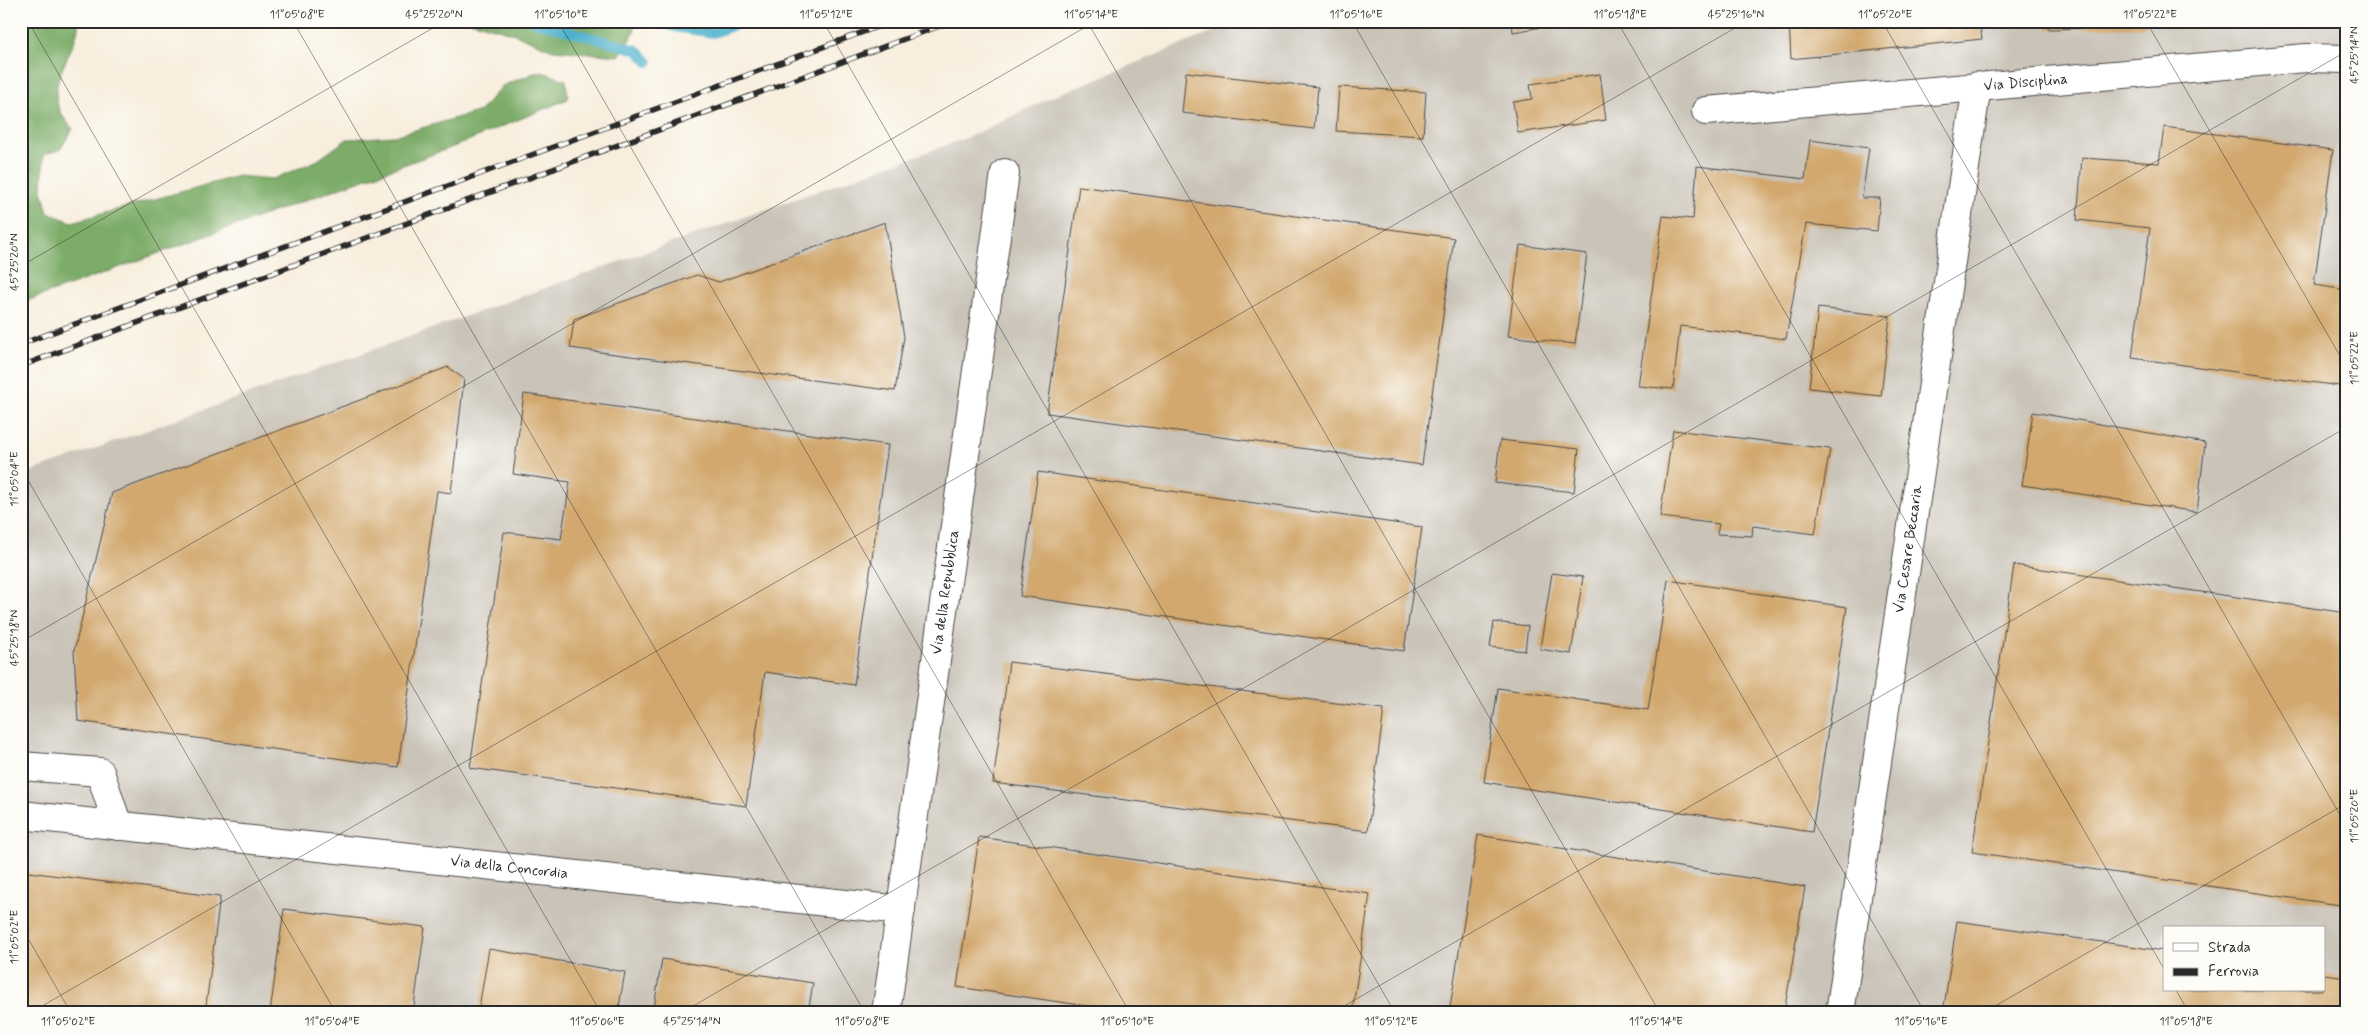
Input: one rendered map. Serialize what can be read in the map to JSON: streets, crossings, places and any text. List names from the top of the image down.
{
  "streets": {
    "street": [
      "Via Disciplina",
      "Via Cesare Beccaria",
      "Via della Repubblica",
      "Via della Concordia"
    ]
  },
  "crossings": [
    ["Via Disciplina", "Via Cesare Beccaria"],
    ["Via della Repubblica", "Via della Concordia"]
  ],
  "legend": ["Strada", "Ferrovia"],
  "coordinates": [
    "11°05'08\"E",
    "45°25'20\"N",
    "11°05'10\"E",
    "11°05'12\"E",
    "11°05'14\"E",
    "11°05'16\"E",
    "11°05'18\"E",
    "45°25'16\"N",
    "11°05'20\"E",
    "11°05'22\"E",
    "45°25'14\"N",
    "11°05'04\"E",
    "45°25'18\"N",
    "11°05'02\"E",
    "11°05'06\"E"
  ]
}
